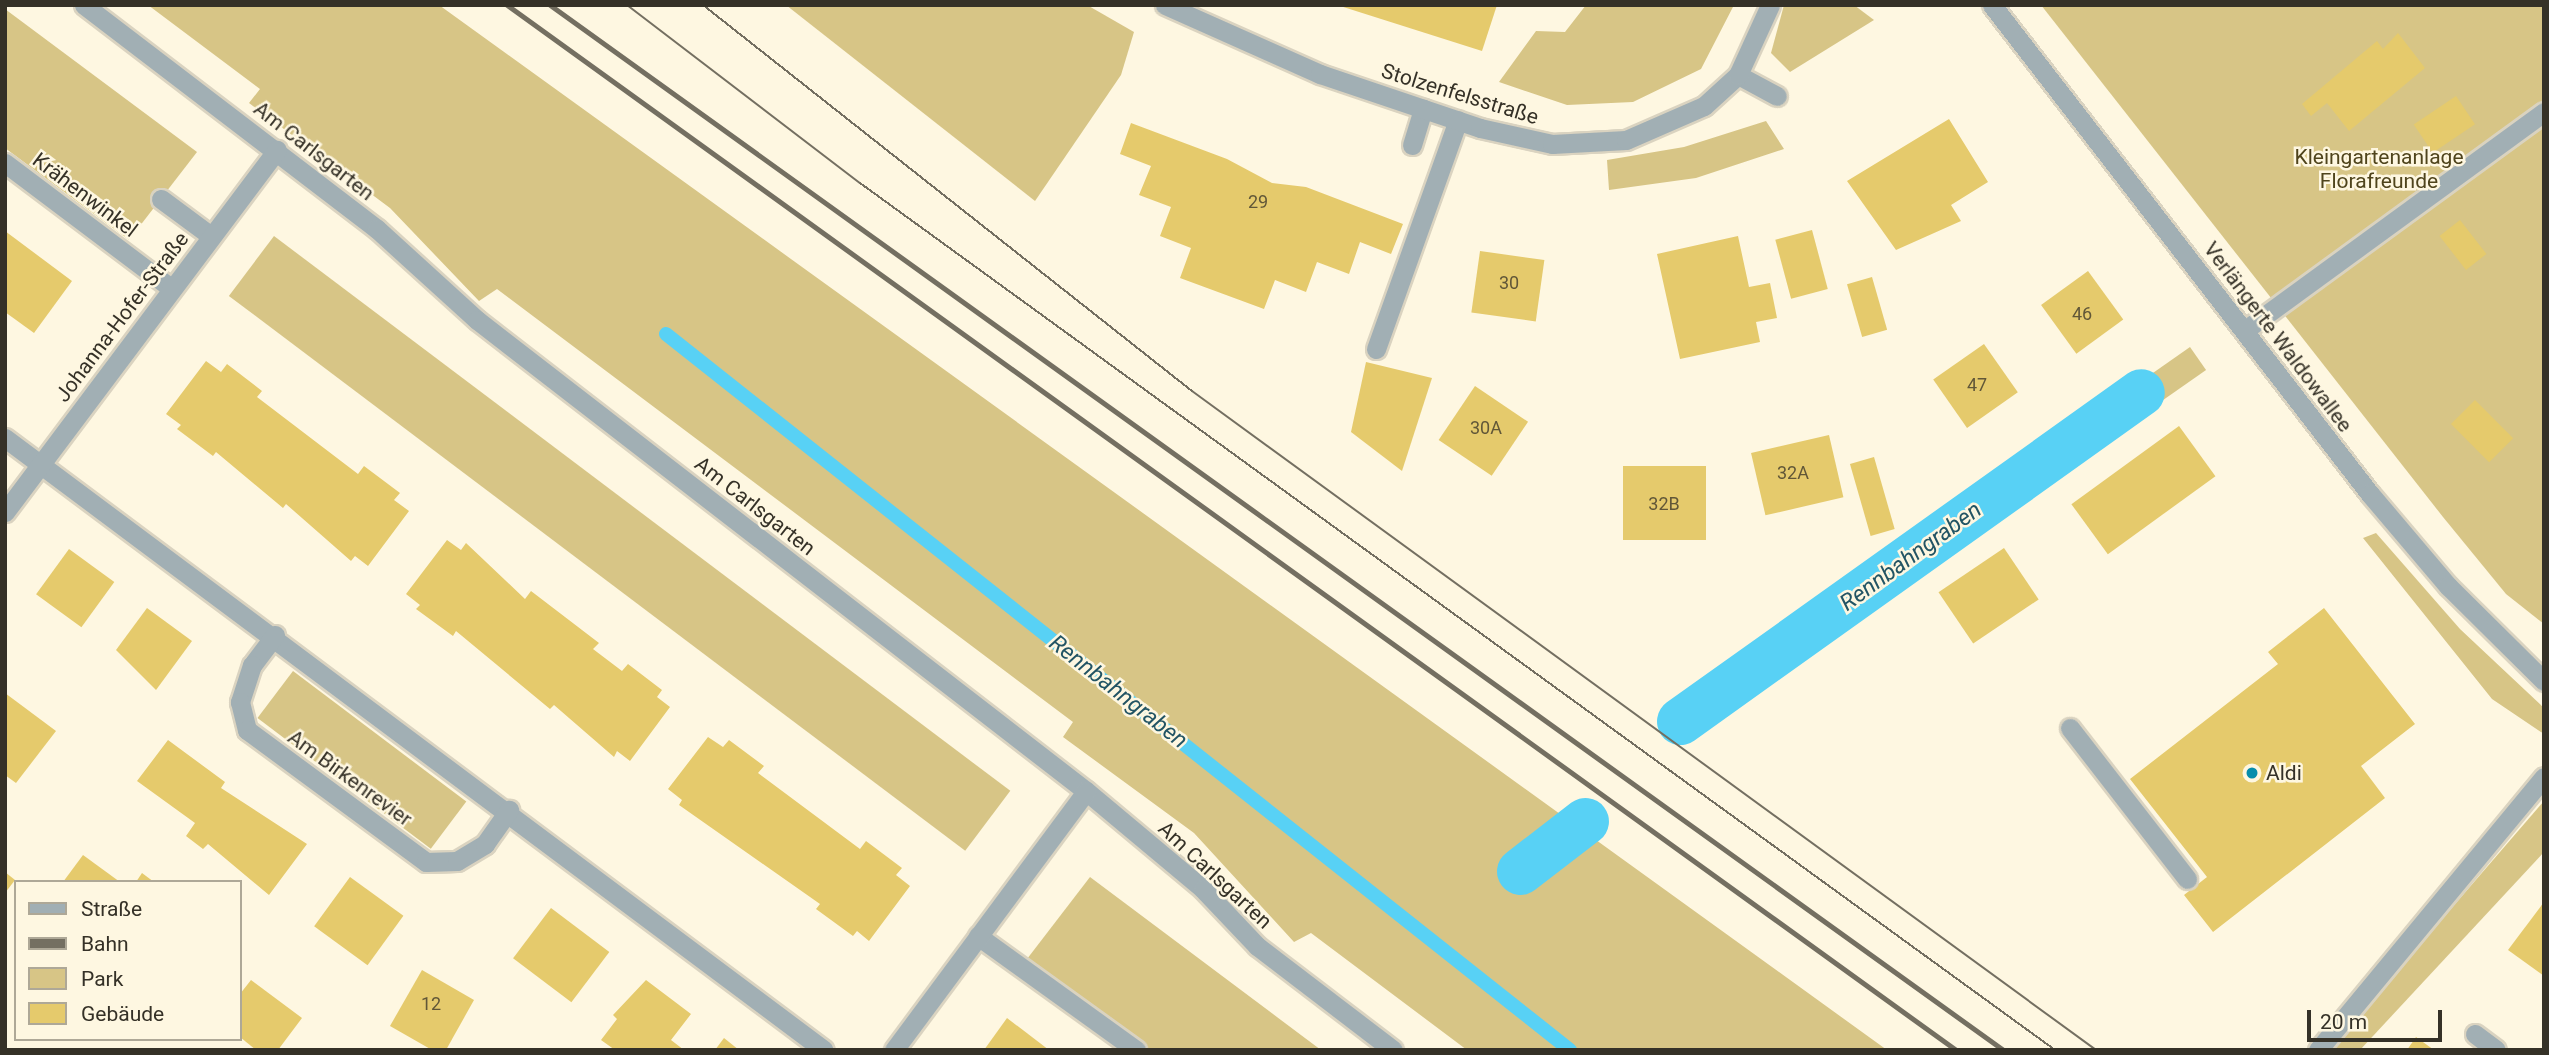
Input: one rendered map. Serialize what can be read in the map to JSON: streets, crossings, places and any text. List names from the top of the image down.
{
  "streets": {
    "street": [
      "Stolzenfelsstraße",
      "Am Carlsgarten",
      "Krähenwinkel",
      "Johanna-Hofer-Straße",
      "Verlängerte Waldowallee",
      "Am Birkenrevier"
    ]
  },
  "crossings": [
    ["Am Carlsgarten", "Johanna-Hofer-Straße"],
    ["Krähenwinkel", "Johanna-Hofer-Straße"]
  ],
  "water": ["Rennbahngraben"],
  "parks": ["Kleingartenanlage Florafreunde"],
  "places": ["Aldi"],
  "house_numbers": [
    "29",
    "30",
    "46",
    "47",
    "30A",
    "32A",
    "32B",
    "12"
  ],
  "legend": [
    "Straße",
    "Bahn",
    "Park",
    "Gebäude"
  ],
  "scale_bar": "20 m"
}
